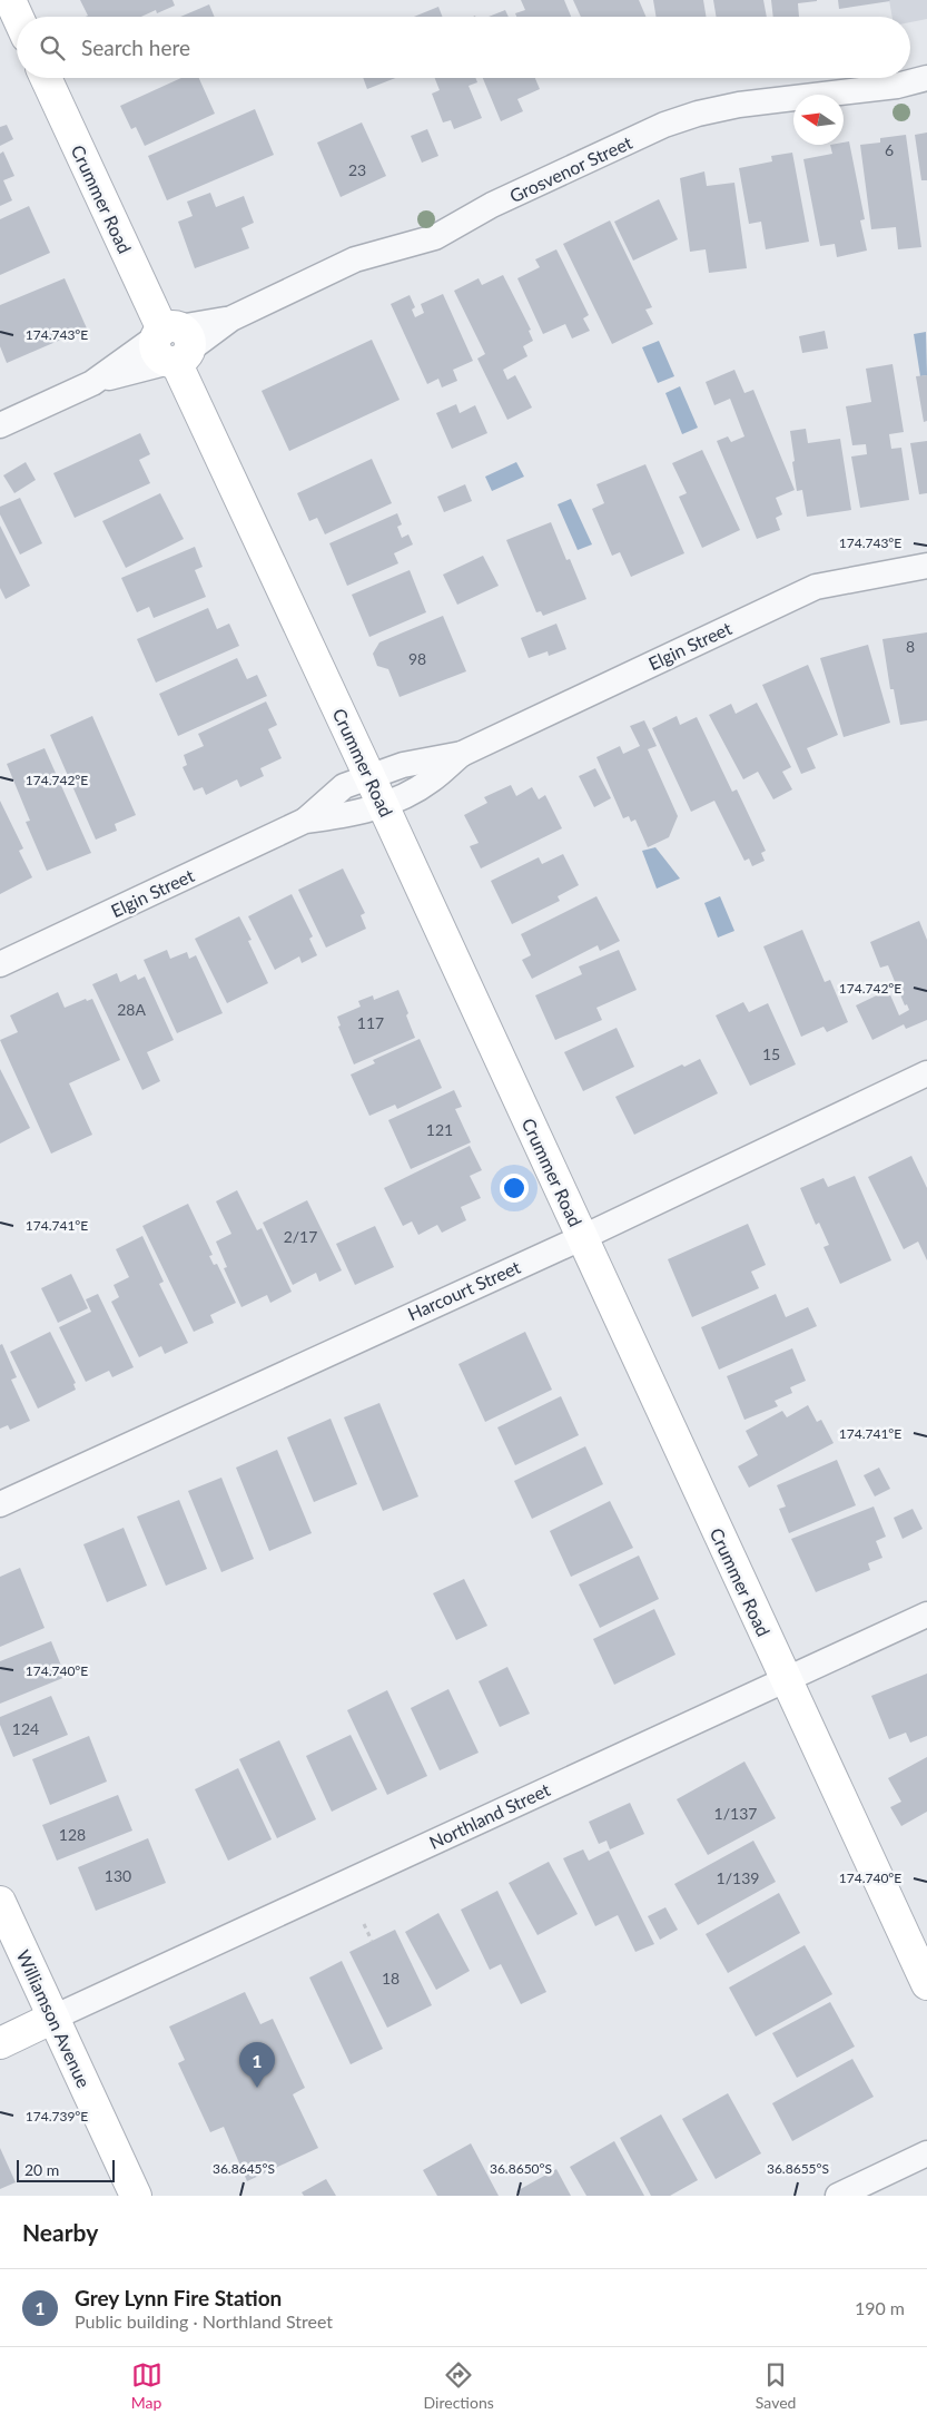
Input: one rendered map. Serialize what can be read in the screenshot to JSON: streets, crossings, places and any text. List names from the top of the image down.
{
  "streets": {
    "street": [
      "Grosvenor Street",
      "Crummer Road",
      "Elgin Street",
      "Harcourt Street",
      "Northland Street",
      "Williamson Avenue"
    ]
  },
  "crossings": [
    ["Grosvenor Street", "Crummer Road"],
    ["Crummer Road", "Elgin Street"],
    ["Crummer Road", "Harcourt Street"],
    ["Crummer Road", "Northland Street"],
    ["Northland Street", "Williamson Avenue"]
  ],
  "house_numbers": [
    "6",
    "23",
    "8",
    "98",
    "28A",
    "117",
    "15",
    "121",
    "2/17",
    "124",
    "1/137",
    "128",
    "130",
    "1/139",
    "18"
  ],
  "scale_bar": "20 m",
  "north": "left",
  "page": {
    "search": "Search here",
    "pins": "1",
    "scale": "20 m",
    "heading": "Nearby",
    "list": [
      {
        "mark": "1",
        "name": "Grey Lynn Fire Station",
        "note": "Public building · Northland Street",
        "value": "190 m"
      }
    ],
    "nav": ["Map", "Directions", "Saved"]
  },
  "coordinates": [
    "174.743°E",
    "174.742°E",
    "174.741°E",
    "174.740°E",
    "174.739°E",
    "36.8645°S",
    "36.8650°S",
    "36.8655°S"
  ]
}
